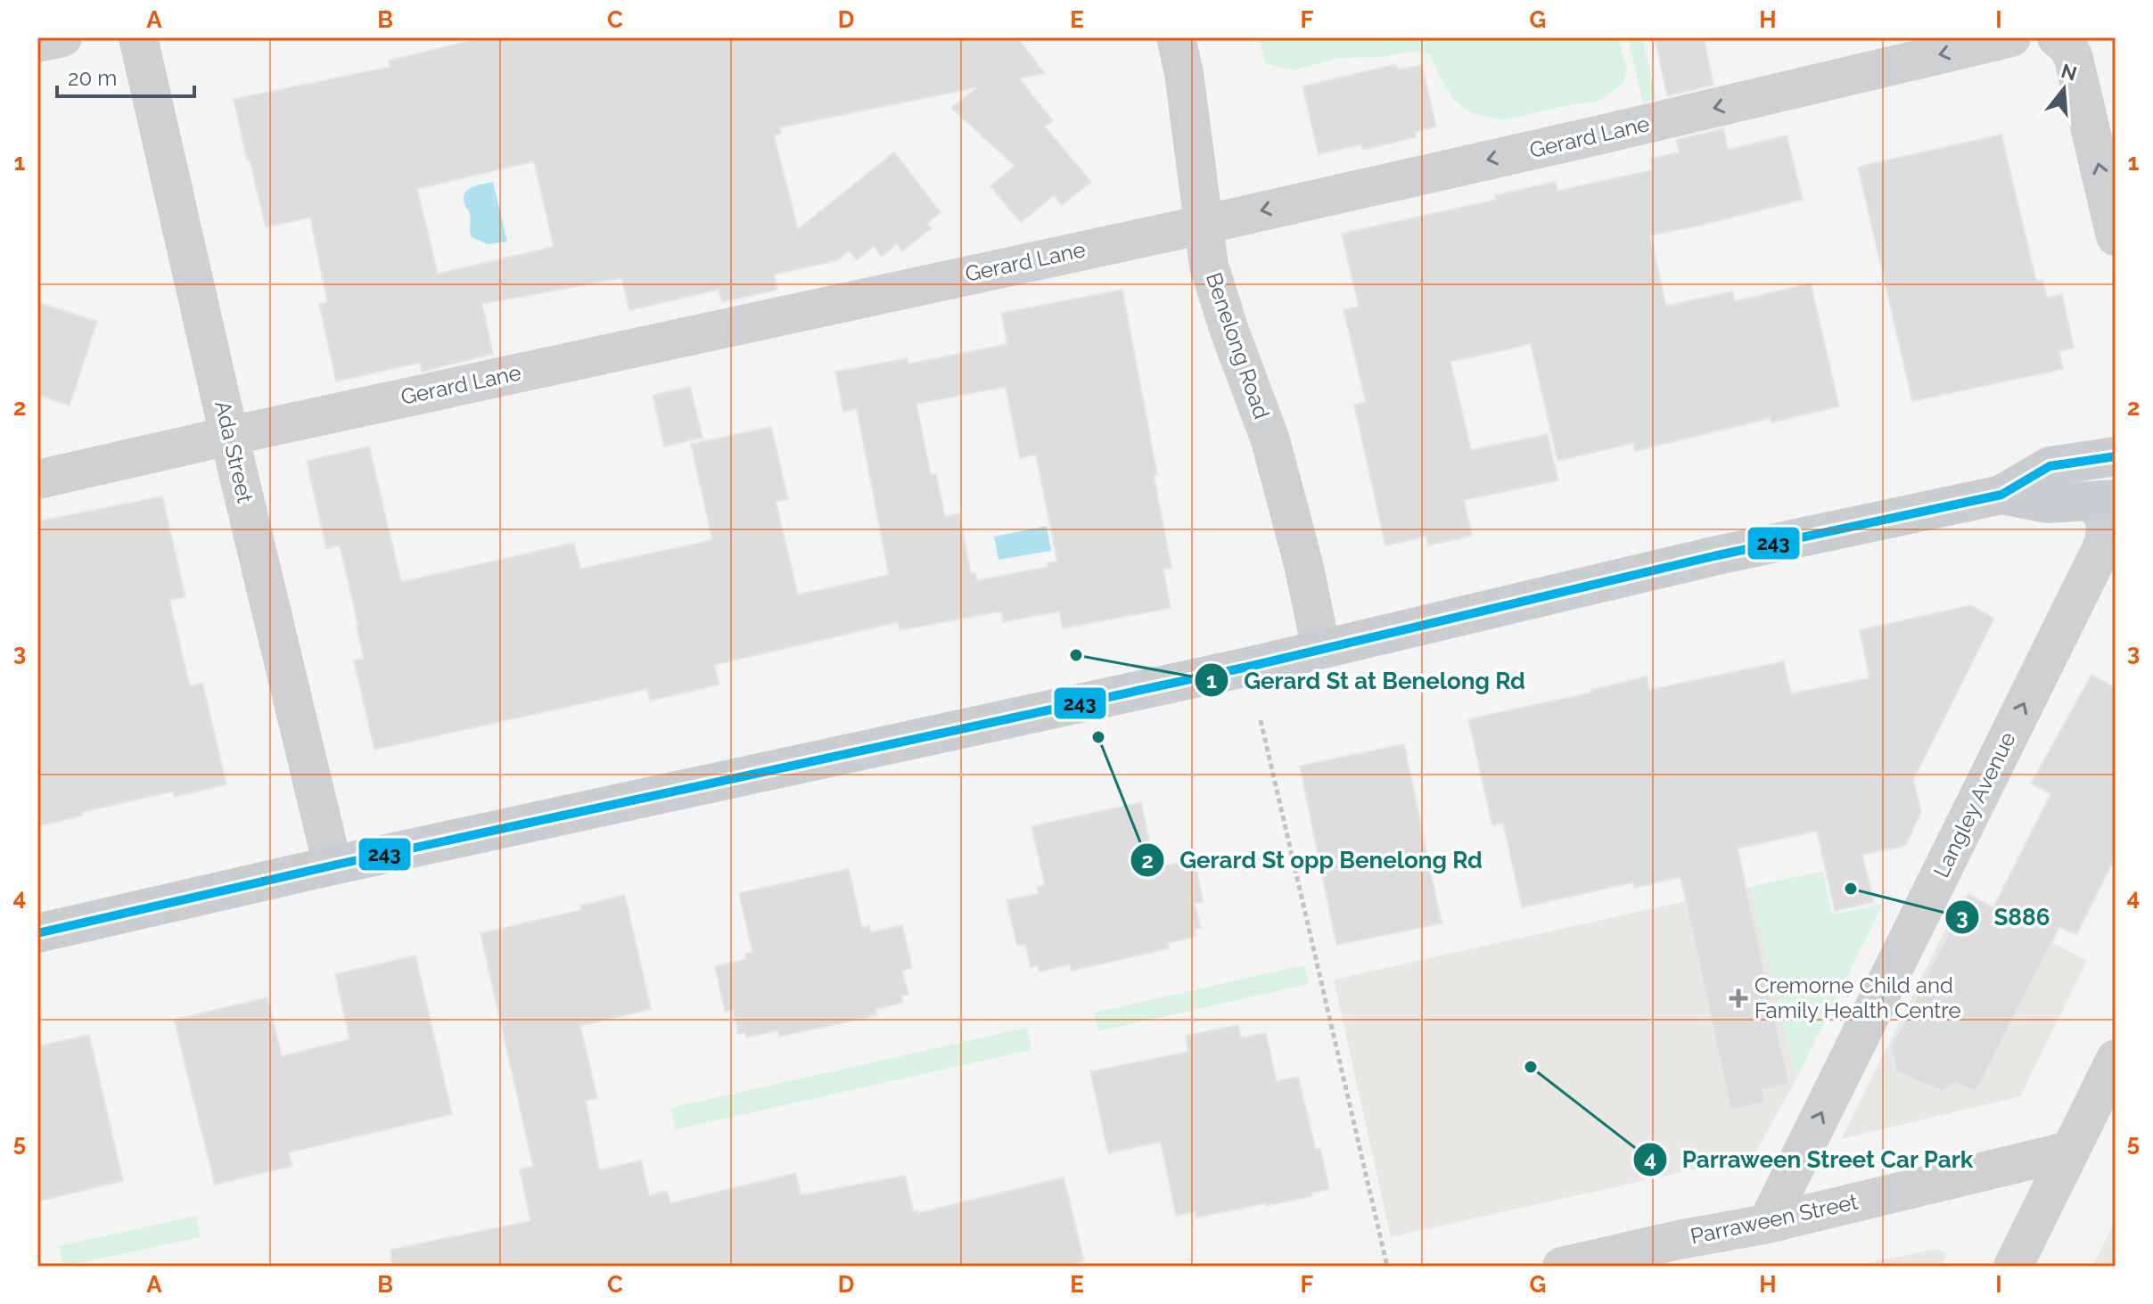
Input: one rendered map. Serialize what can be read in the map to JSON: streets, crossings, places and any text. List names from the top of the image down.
{
  "streets": {
    "street": [
      "Gerard Lane",
      "Benelong Road",
      "Ada Street",
      "Langley Avenue",
      "Parraween Street"
    ]
  },
  "crossings": [
    ["Gerard Lane", "Benelong Road"],
    ["Gerard Lane", "Ada Street"],
    ["Langley Avenue", "Parraween Street"]
  ],
  "one_way": ["Gerard Lane", "Langley Avenue"],
  "places": {
    "other": [
      "Gerard St at Benelong Rd",
      "Gerard St opp Benelong Rd",
      "S886",
      "Parraween Street Car Park"
    ],
    "health": ["Cremorne Child and Family Health Centre"]
  },
  "lines": ["transit line 243"],
  "scale_bar": "20 m",
  "north": "top",
  "grid": {
    "columns": [
      "A",
      "B",
      "C",
      "D",
      "E",
      "F",
      "G",
      "H",
      "I"
    ],
    "rows": [
      "1",
      "2",
      "3",
      "4",
      "5"
    ]
  }
}
